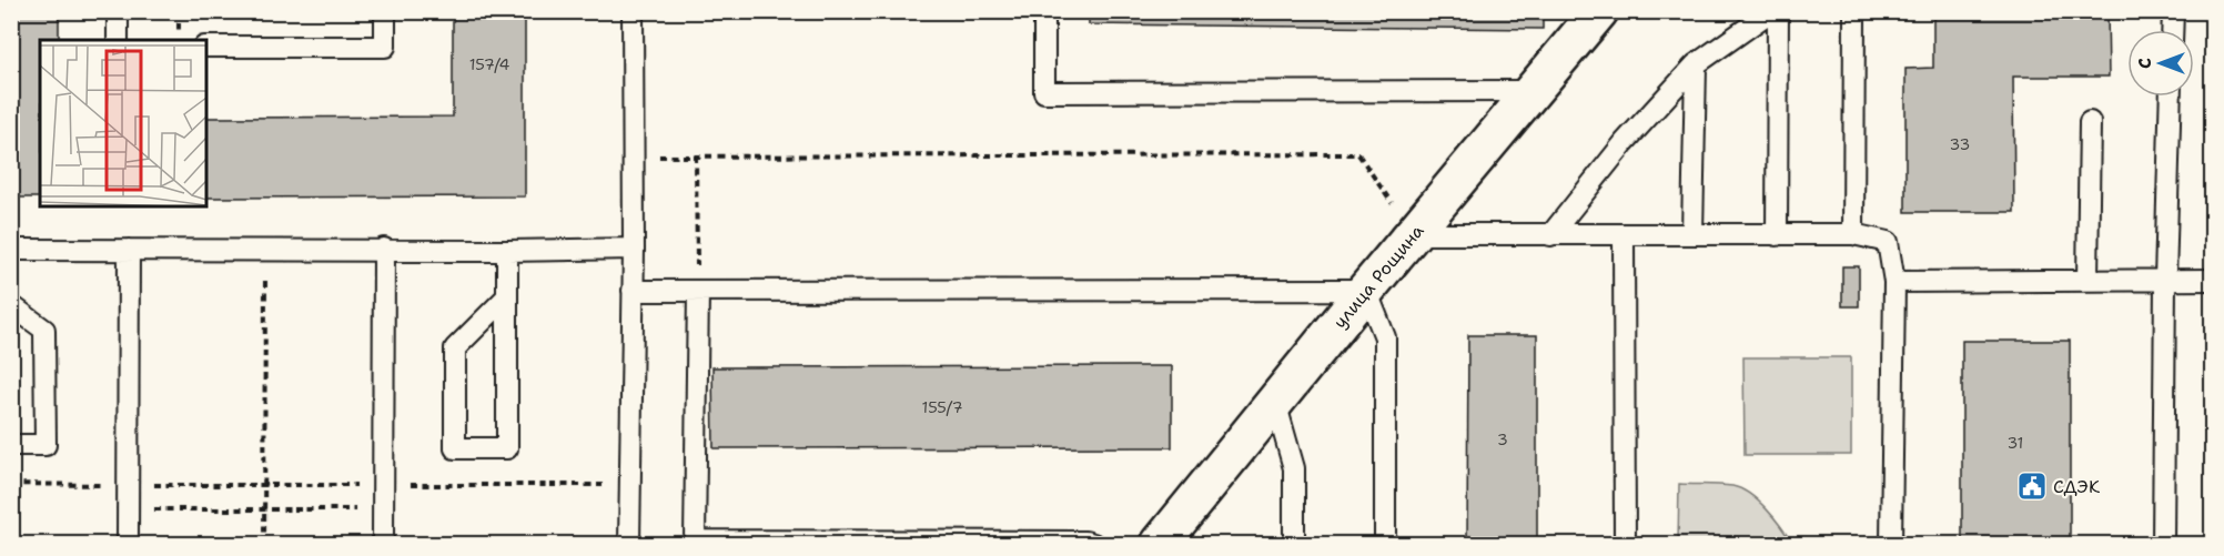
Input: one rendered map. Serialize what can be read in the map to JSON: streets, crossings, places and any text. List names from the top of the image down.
{
  "streets": {
    "street": ["улица Рощина"]
  },
  "places": {
    "public building": ["СДЭК"]
  },
  "house_numbers": [
    "157/4",
    "33",
    "155/7",
    "3",
    "31"
  ],
  "north": "left"
}
